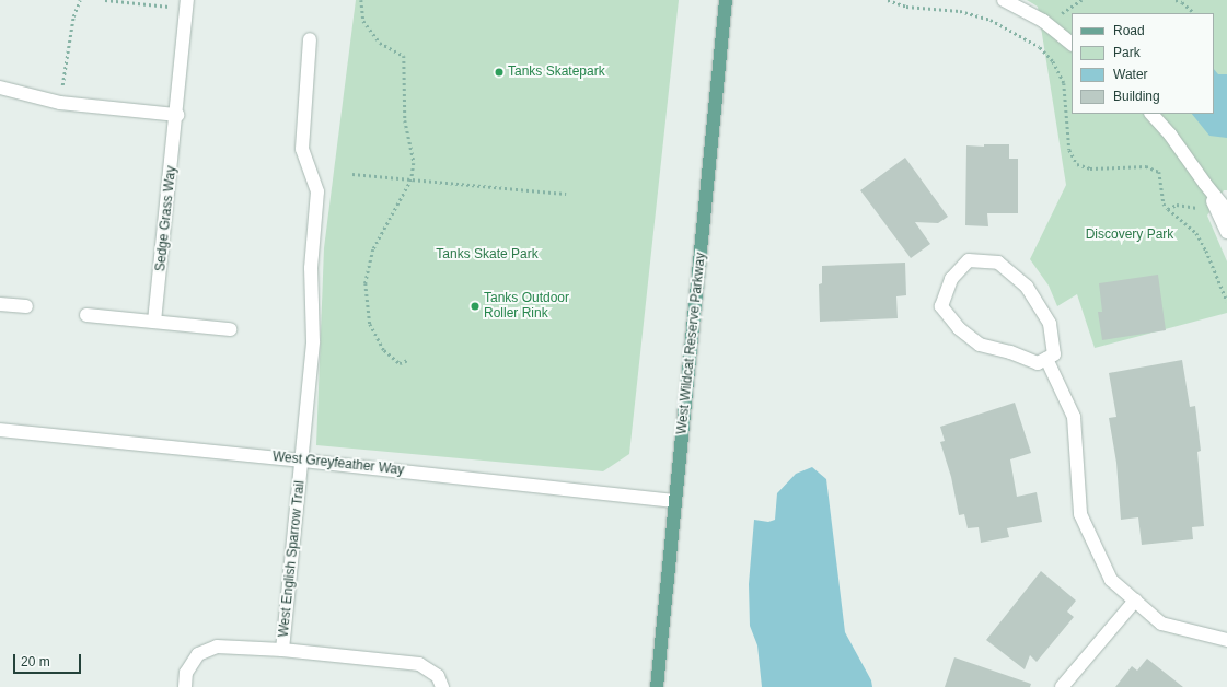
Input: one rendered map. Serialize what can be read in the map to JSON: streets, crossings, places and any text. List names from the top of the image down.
{
  "streets": {
    "main road": ["West Wildcat Reserve Parkway"],
    "street": ["Sedge Grass Way", "West Greyfeather Way", "West English Sparrow Trail"]
  },
  "crossings": [
    ["West Wildcat Reserve Parkway", "West Greyfeather Way"],
    ["West Greyfeather Way", "West English Sparrow Trail"]
  ],
  "parks": ["Discovery Park", "Tanks Skate Park"],
  "places": ["Tanks Skatepark", "Tanks Outdoor Roller Rink"],
  "legend": [
    "Road",
    "Park",
    "Water",
    "Building"
  ],
  "scale_bar": "20 m"
}
